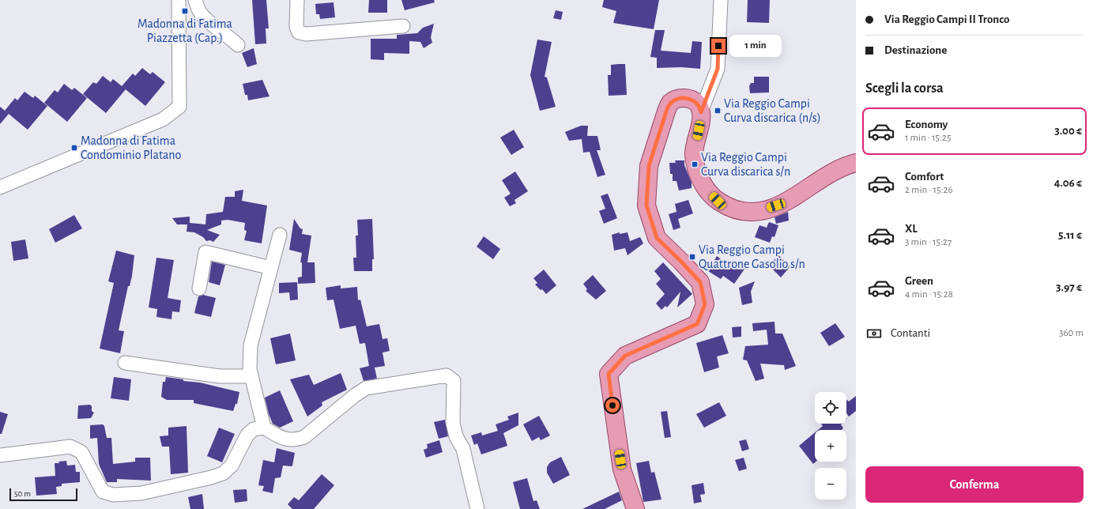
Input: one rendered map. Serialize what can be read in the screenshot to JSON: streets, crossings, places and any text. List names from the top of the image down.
{
  "places": {
    "transit": [
      "Madonna di Fatima Piazzetta (Cap.)",
      "Via Reggio Campi Curva discarica (n/s)",
      "Madonna di Fatima Condominio Platano",
      "Via Reggio Campi Curva discarica s/n",
      "Via Reggio Campi Quattrone Gasolio s/n"
    ]
  },
  "scale_bar": "50 m",
  "page": {
    "banner": ["Via Reggio Campi II Tronco", "Destinazione"],
    "bubble": "1 min",
    "heading": "Scegli la corsa",
    "list": [
      {
        "name": "Economy",
        "note": "1 min · 15:25",
        "value": "3.00 €"
      },
      {
        "name": "Comfort",
        "note": "2 min · 15:26",
        "value": "4.06 €"
      },
      {
        "name": "XL",
        "note": "3 min · 15:27",
        "value": "5.11 €"
      },
      {
        "name": "Green",
        "note": "4 min · 15:28",
        "value": "3.97 €"
      }
    ],
    "pay": ["Contanti", "360 m"],
    "map_buttons": ["+", "−"],
    "buttons": "Conferma",
    "scale": "50 m"
  }
}
